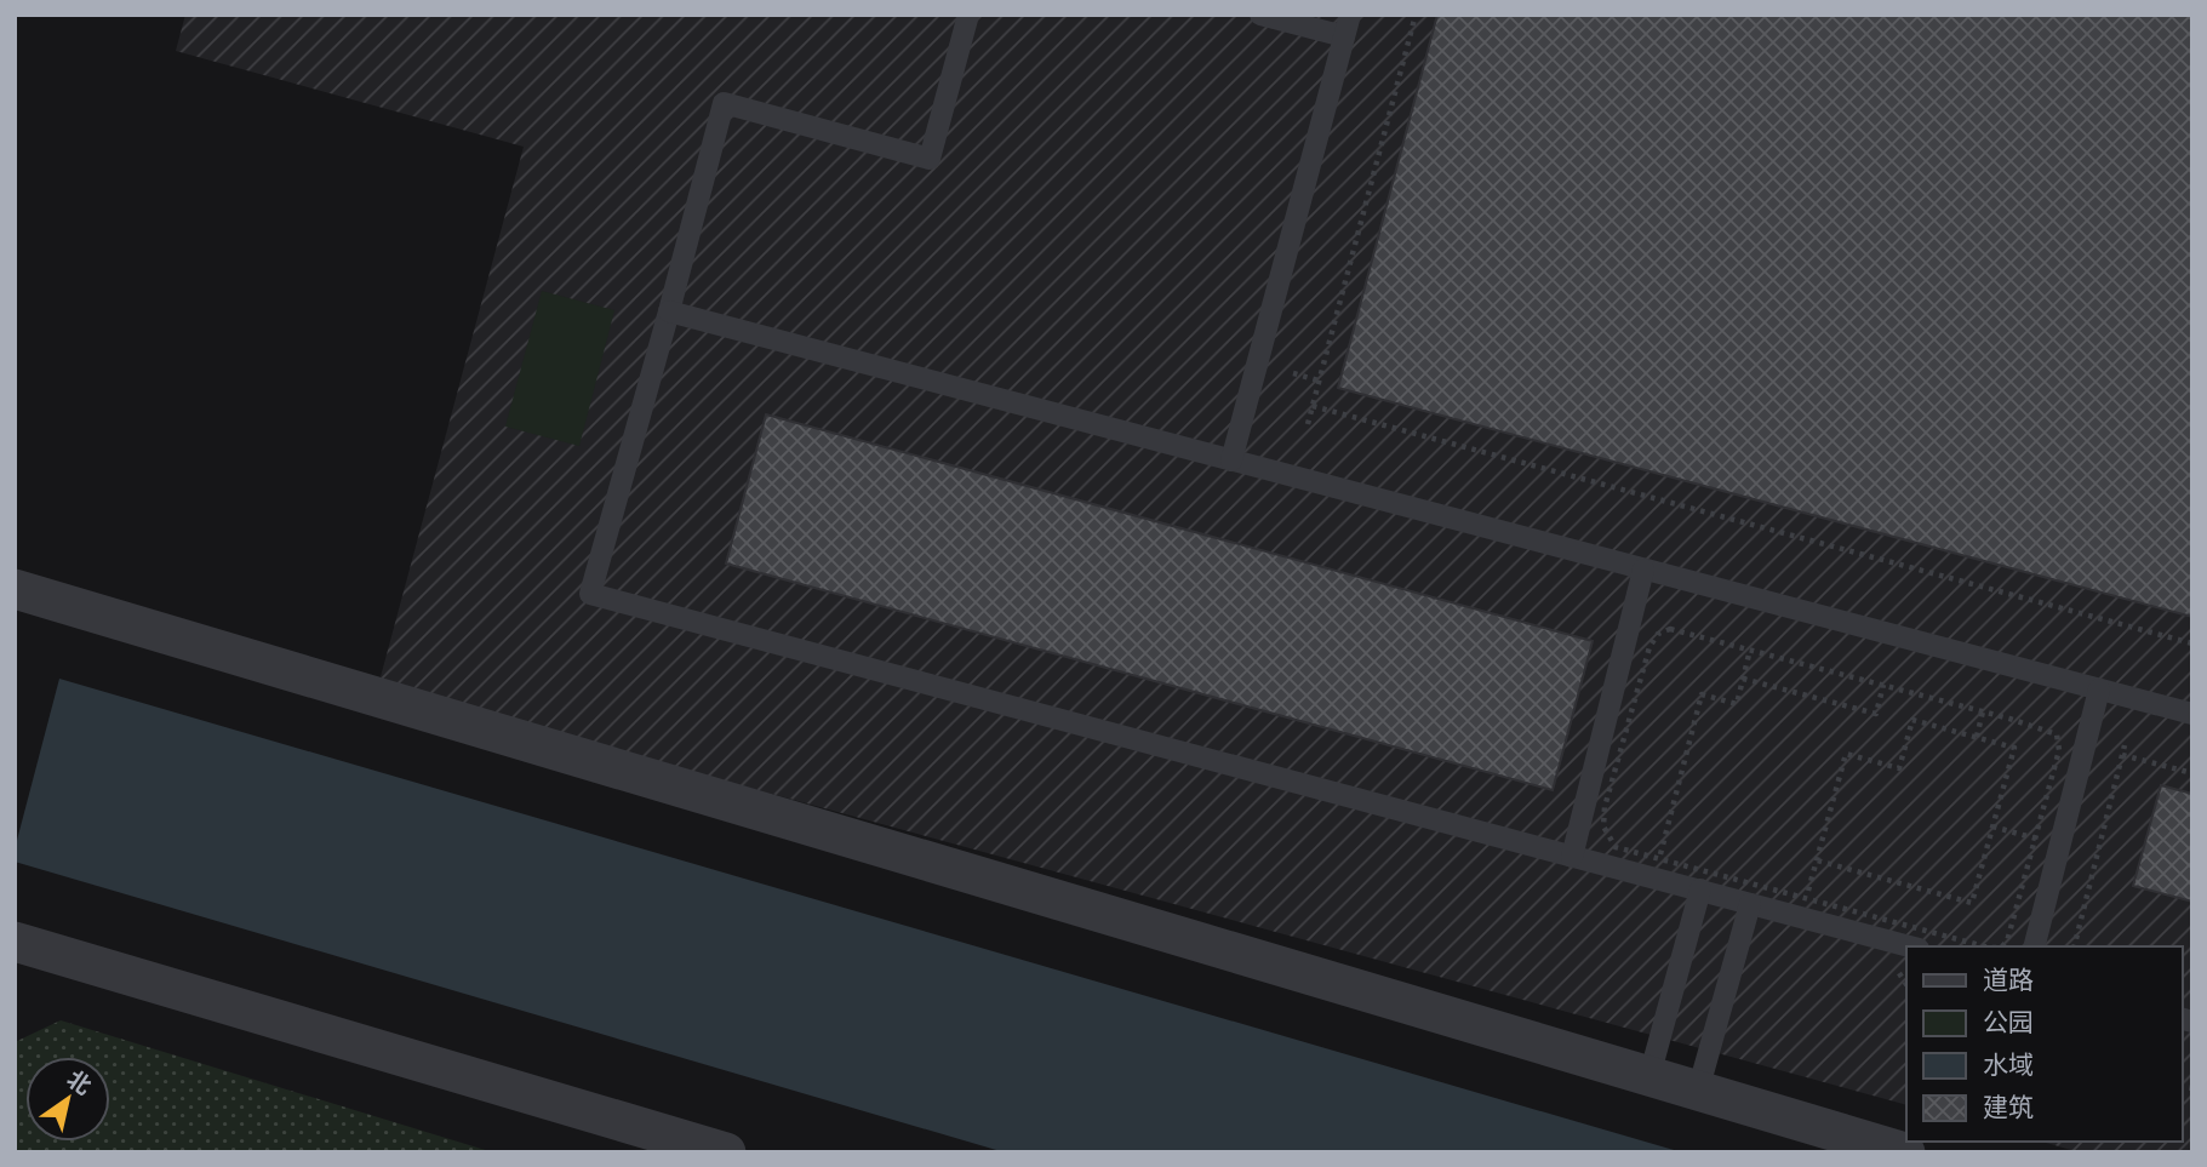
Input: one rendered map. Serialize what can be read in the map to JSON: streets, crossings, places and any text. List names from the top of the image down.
{
  "legend": [
    "道路",
    "公园",
    "水域",
    "建筑"
  ],
  "north": "top right"
}
